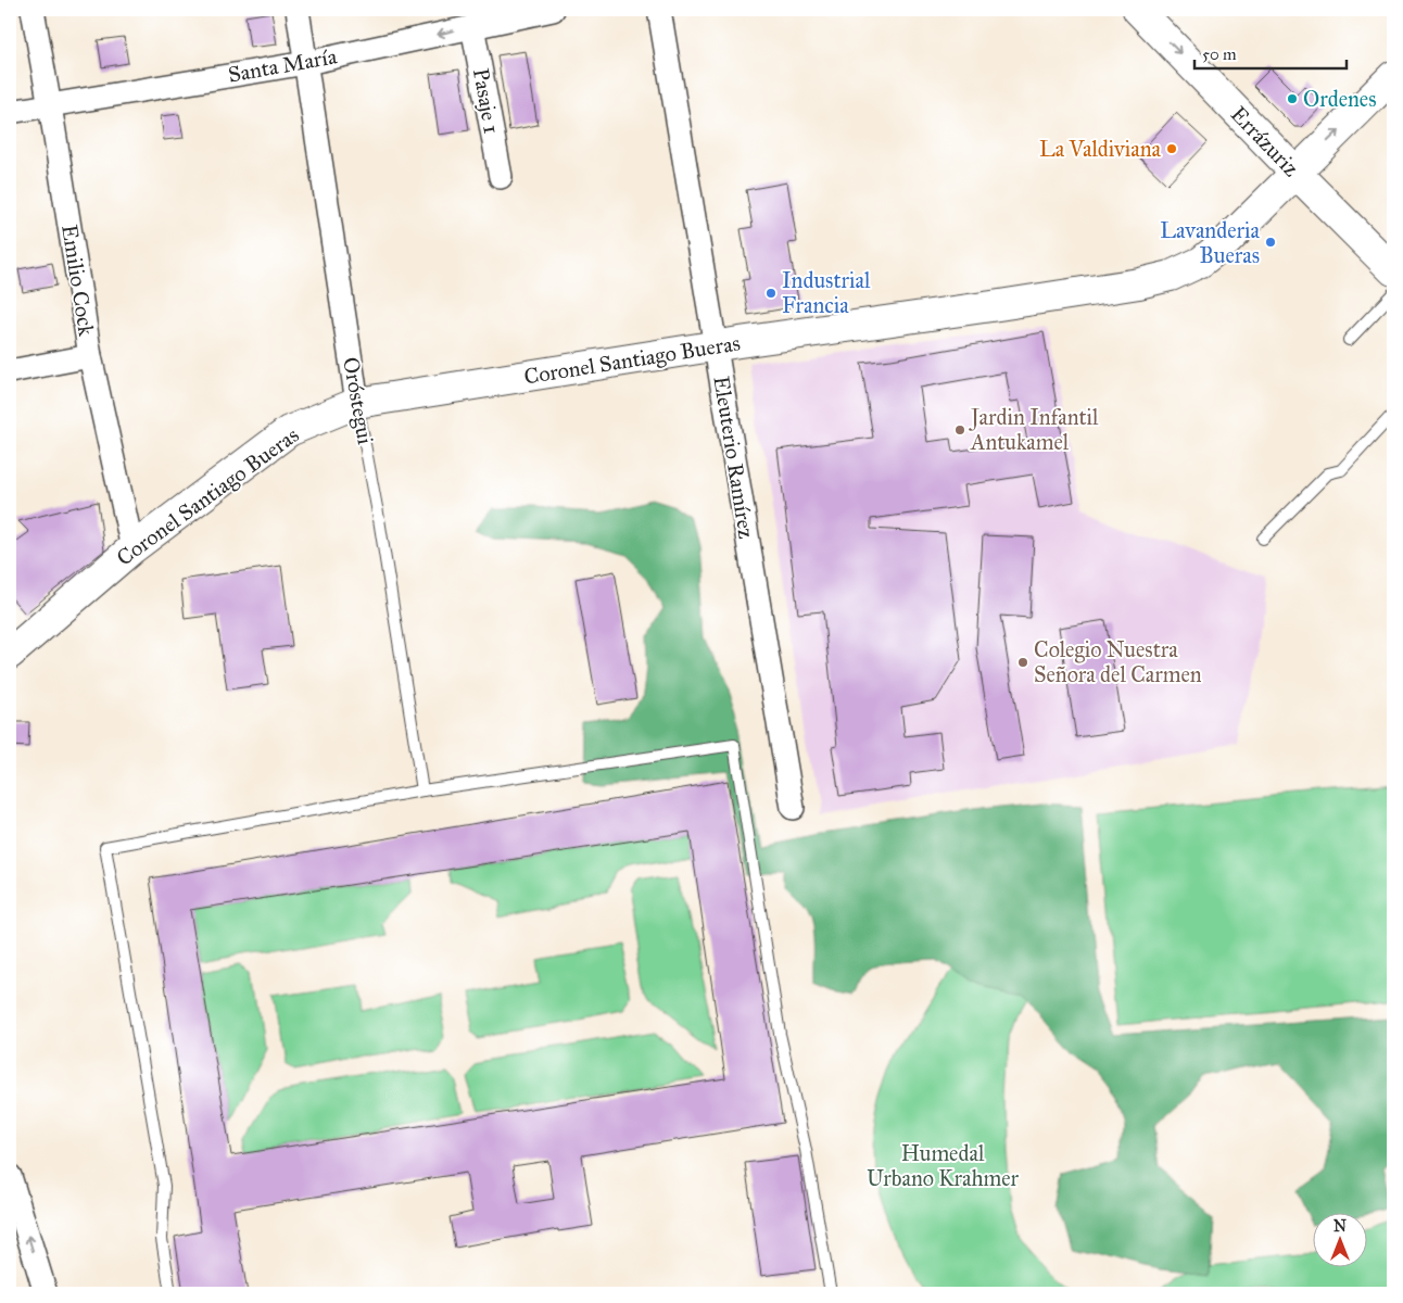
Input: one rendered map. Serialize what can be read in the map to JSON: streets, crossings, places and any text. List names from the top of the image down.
{
  "streets": {
    "main road": ["Errázuriz", "Coronel Santiago Bueras"],
    "street": [
      "Santa María",
      "Pasaje 1",
      "Emilio Cock",
      "Oróstegui",
      "Eleuterio Ramírez"
    ]
  },
  "crossings": [
    ["Santa María", "Pasaje 1"],
    ["Santa María", "Emilio Cock"],
    ["Santa María", "Oróstegui"],
    ["Errázuriz", "Coronel Santiago Bueras"],
    ["Emilio Cock", "Coronel Santiago Bueras"],
    ["Coronel Santiago Bueras", "Oróstegui"],
    ["Coronel Santiago Bueras", "Eleuterio Ramírez"]
  ],
  "one_way": ["Errázuriz"],
  "parks": ["Humedal Urbano Krahmer"],
  "places": [
    "Ordenes",
    "La Valdiviana",
    "Lavanderia Bueras",
    "Industrial Francia",
    "Jardin Infantil Antukamel",
    "Colegio Nuestra Señora del Carmen"
  ],
  "scale_bar": "50 m",
  "north": "top"
}
